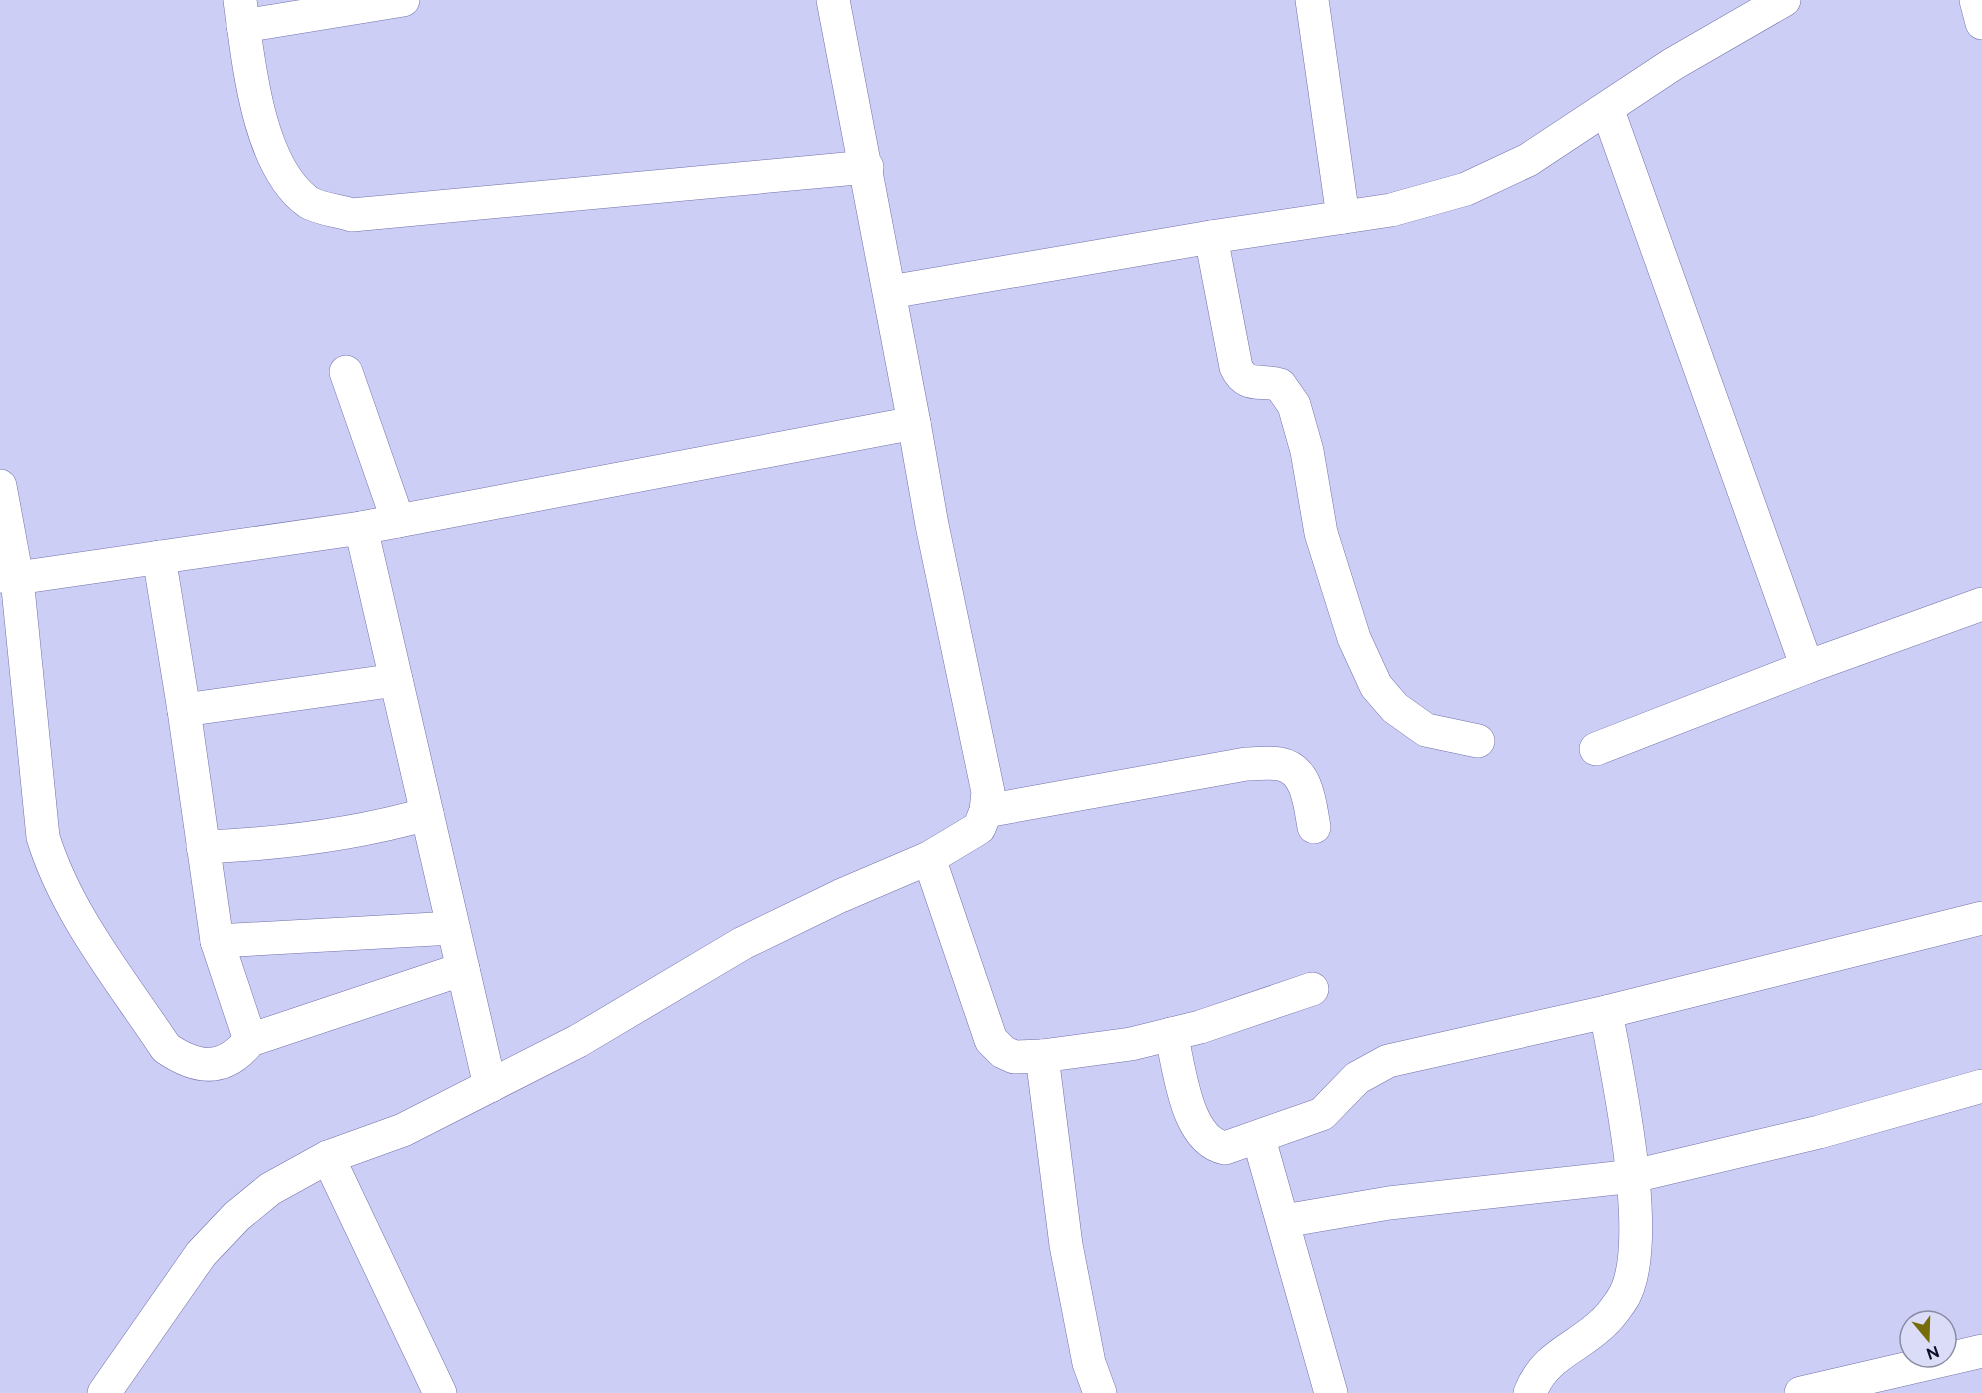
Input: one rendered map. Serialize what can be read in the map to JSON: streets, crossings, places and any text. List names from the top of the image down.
{
  "north": "bottom"
}
